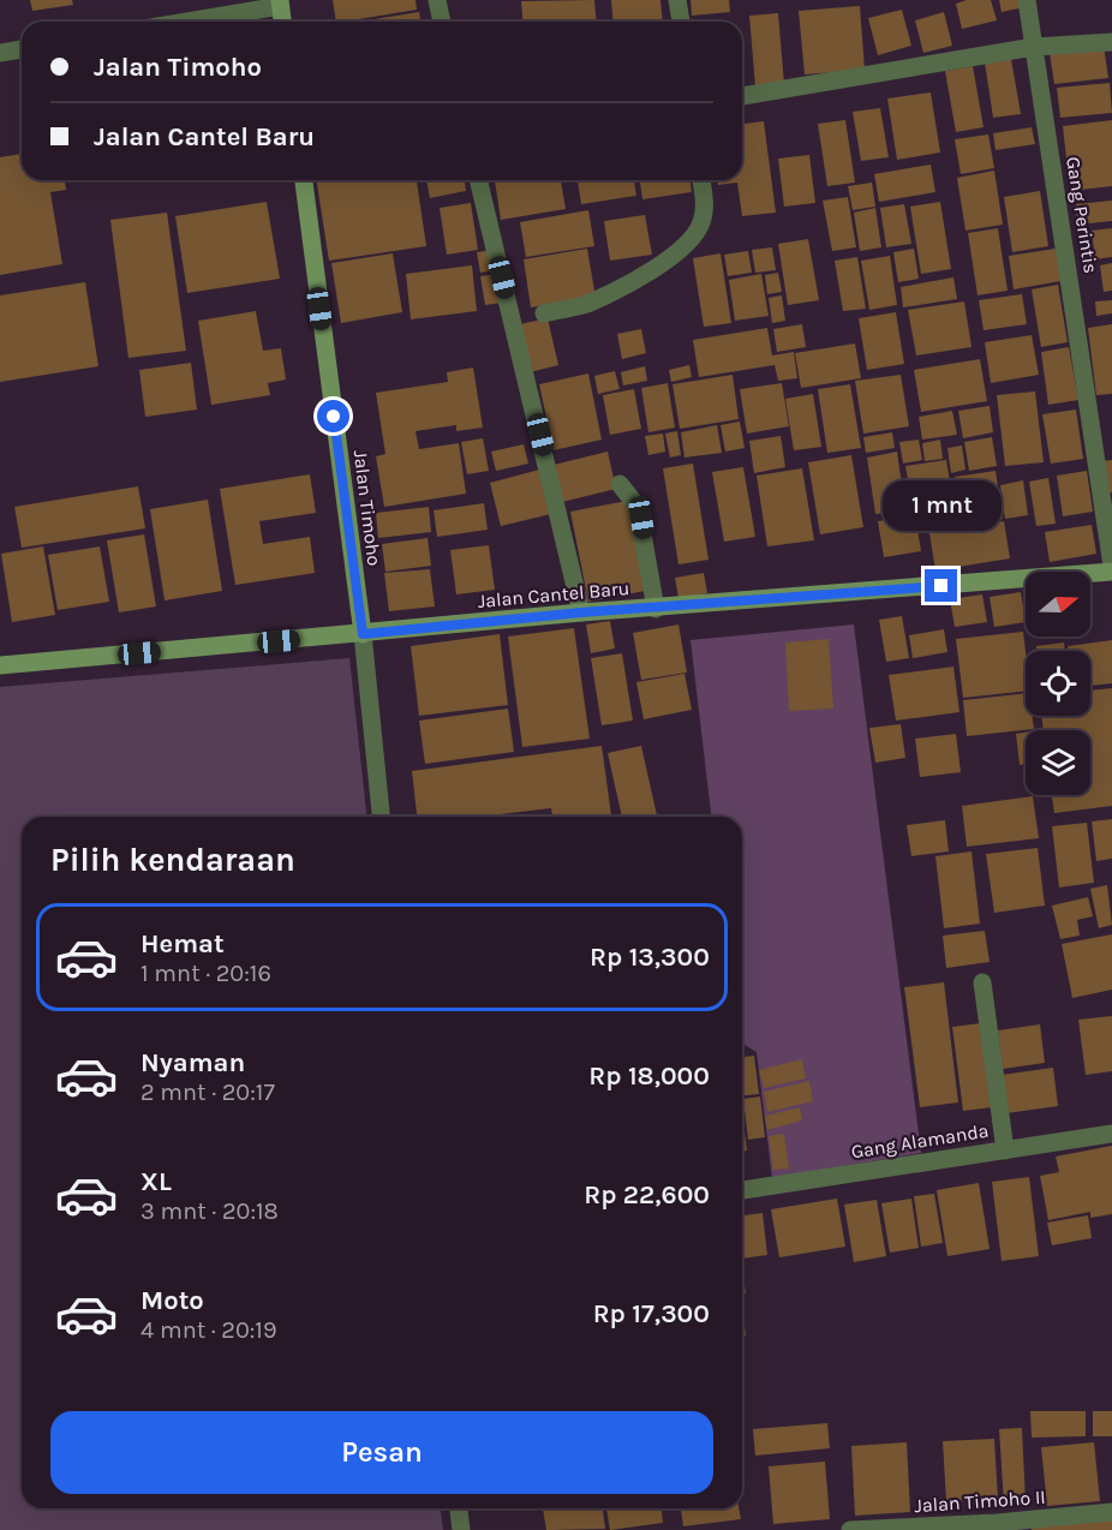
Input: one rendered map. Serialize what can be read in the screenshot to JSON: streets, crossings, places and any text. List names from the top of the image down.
{
  "streets": {
    "street": [
      "Gang Perintis",
      "Jalan Timoho",
      "Jalan Cantel Baru",
      "Gang Alamanda",
      "Jalan Timoho II"
    ]
  },
  "crossings": [
    ["Jalan Timoho", "Jalan Cantel Baru"]
  ],
  "north": "right",
  "page": {
    "banner": ["Jalan Timoho", "Jalan Cantel Baru"],
    "bubble": "1 mnt",
    "heading": "Pilih kendaraan",
    "list": [
      {
        "name": "Hemat",
        "note": "1 mnt · 20:16",
        "value": "Rp 13,300"
      },
      {
        "name": "Nyaman",
        "note": "2 mnt · 20:17",
        "value": "Rp 18,000"
      },
      {
        "name": "XL",
        "note": "3 mnt · 20:18",
        "value": "Rp 22,600"
      },
      {
        "name": "Moto",
        "note": "4 mnt · 20:19",
        "value": "Rp 17,300"
      }
    ],
    "buttons": "Pesan"
  }
}
